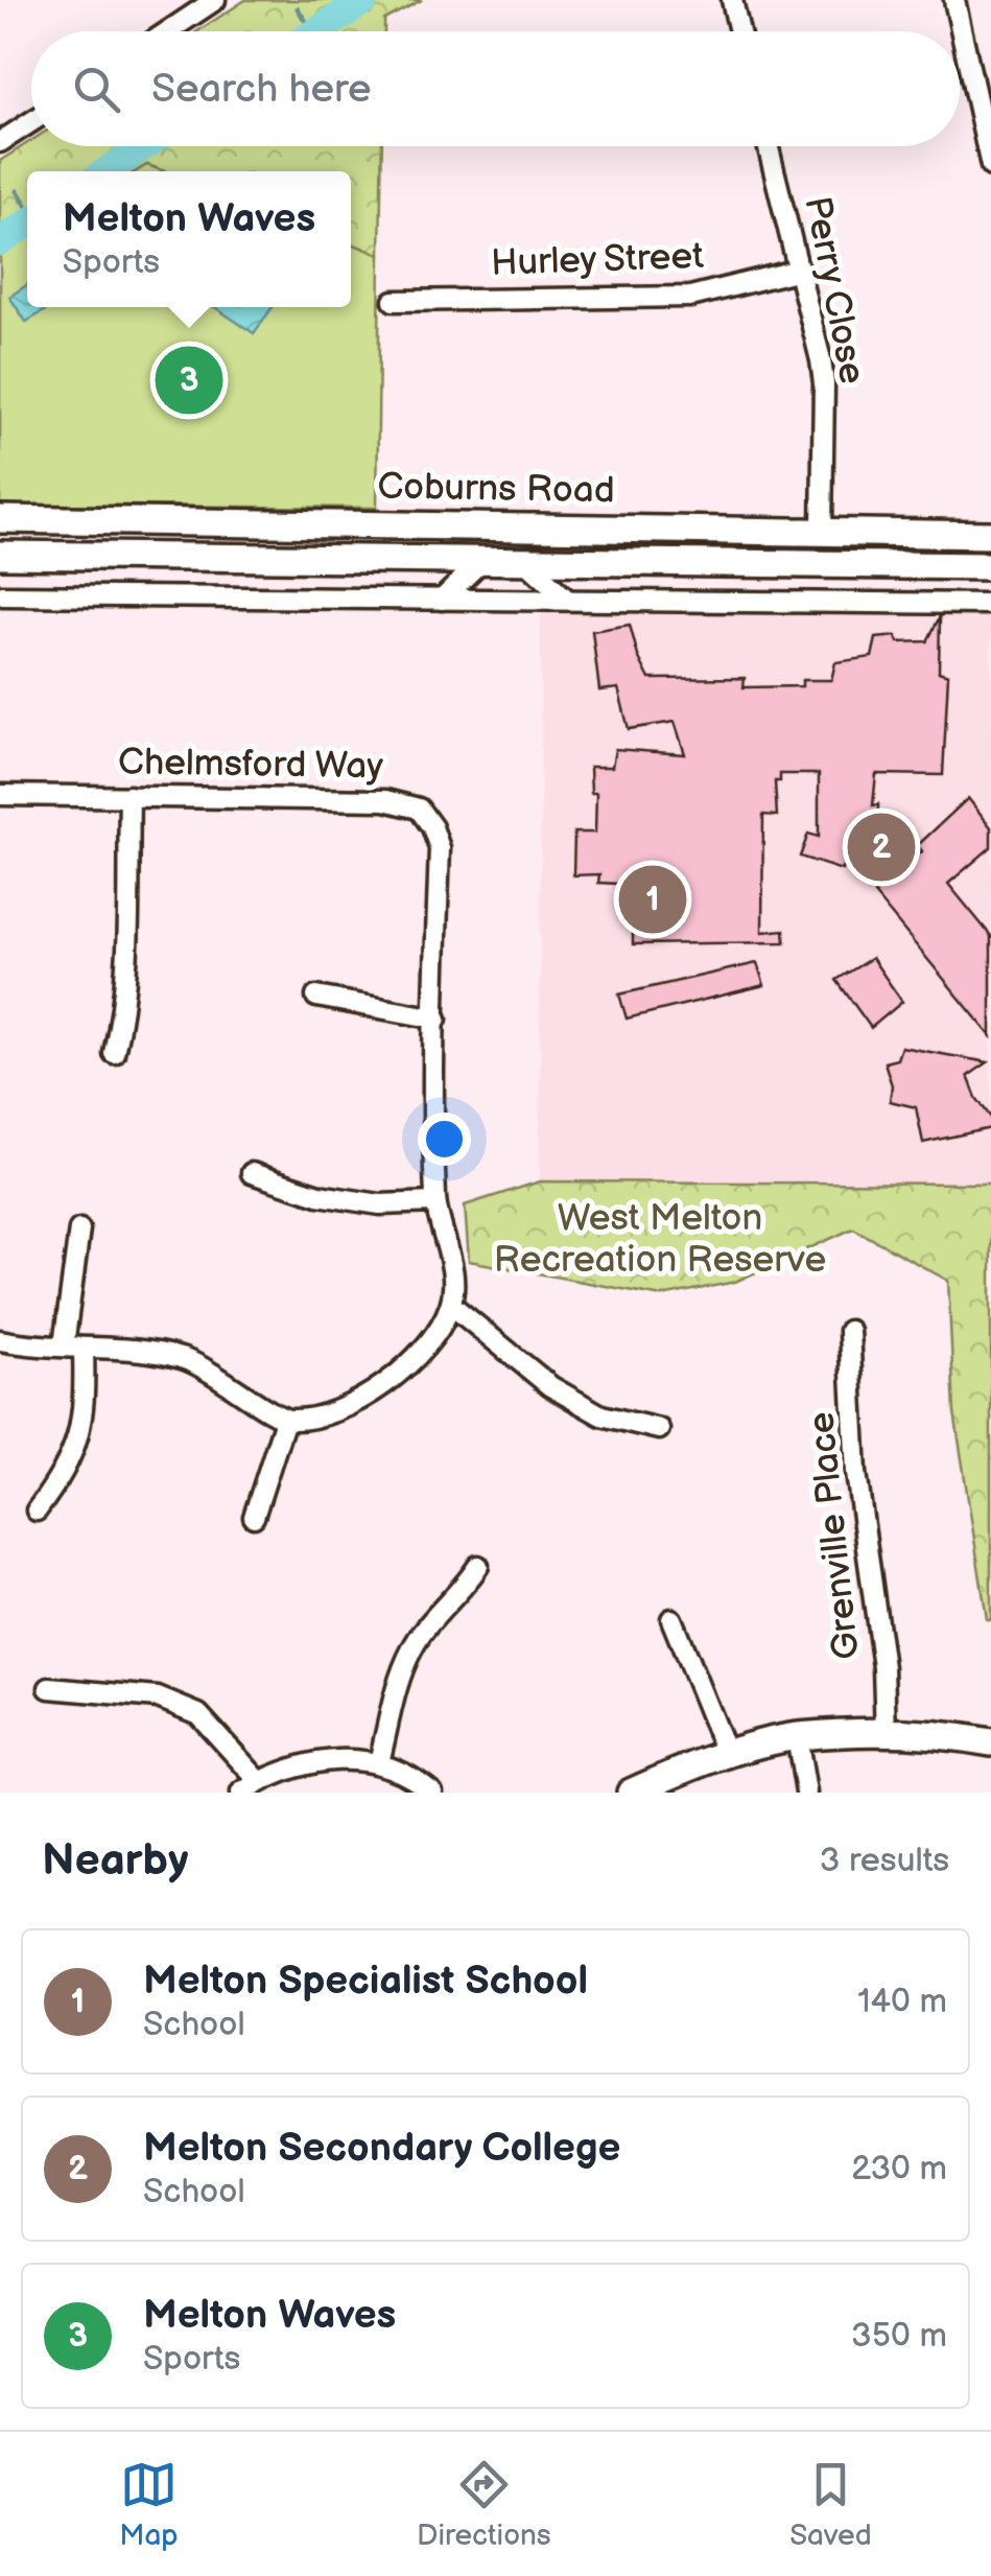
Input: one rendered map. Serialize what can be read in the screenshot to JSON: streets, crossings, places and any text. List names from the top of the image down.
{
  "streets": {
    "street": [
      "Hurley Street",
      "Perry Close",
      "Coburns Road",
      "Chelmsford Way",
      "Grenville Place"
    ]
  },
  "crossings": [
    ["Hurley Street", "Perry Close"],
    ["Perry Close", "Coburns Road"]
  ],
  "parks": ["West Melton Recreation Reserve"],
  "page": {
    "search": "Search here",
    "popup": ["Melton Waves", "Sports"],
    "pins": ["3", "2", "1"],
    "heading": ["Nearby", "3 results"],
    "list": [
      {
        "mark": "1",
        "name": "Melton Specialist School",
        "note": "School",
        "value": "140 m"
      },
      {
        "mark": "2",
        "name": "Melton Secondary College",
        "note": "School",
        "value": "230 m"
      },
      {
        "mark": "3",
        "name": "Melton Waves",
        "note": "Sports",
        "value": "350 m"
      }
    ],
    "nav": ["Map", "Directions", "Saved"]
  }
}
